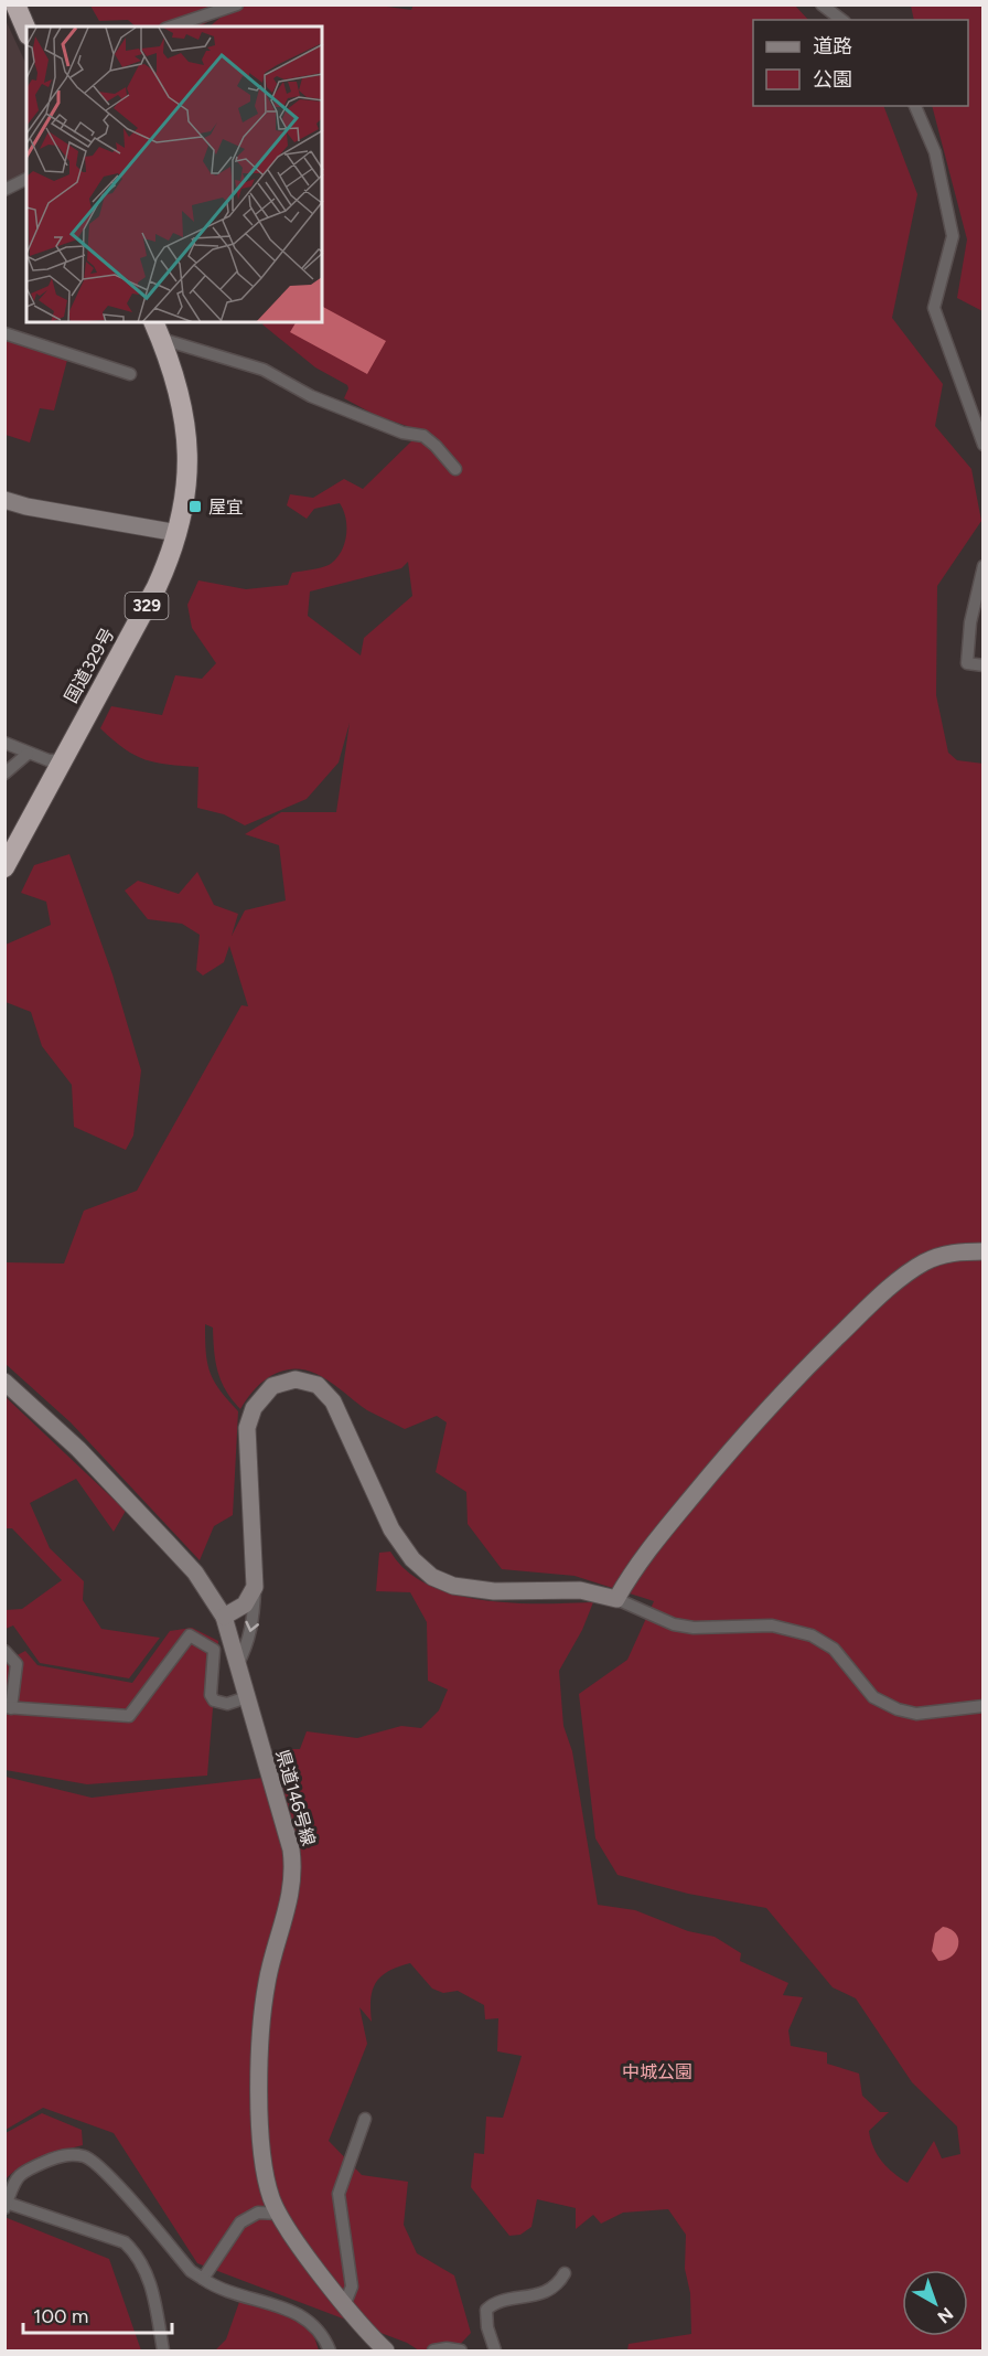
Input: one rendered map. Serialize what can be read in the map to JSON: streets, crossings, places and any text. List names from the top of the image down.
{
  "streets": {
    "highway": ["329", "国道329号"],
    "street": ["県道146号線"]
  },
  "parks": ["中城公園"],
  "places": {
    "transit": ["屋宜"]
  },
  "legend": ["道路", "公園"],
  "scale_bar": "100 m",
  "north": "bottom right"
}
